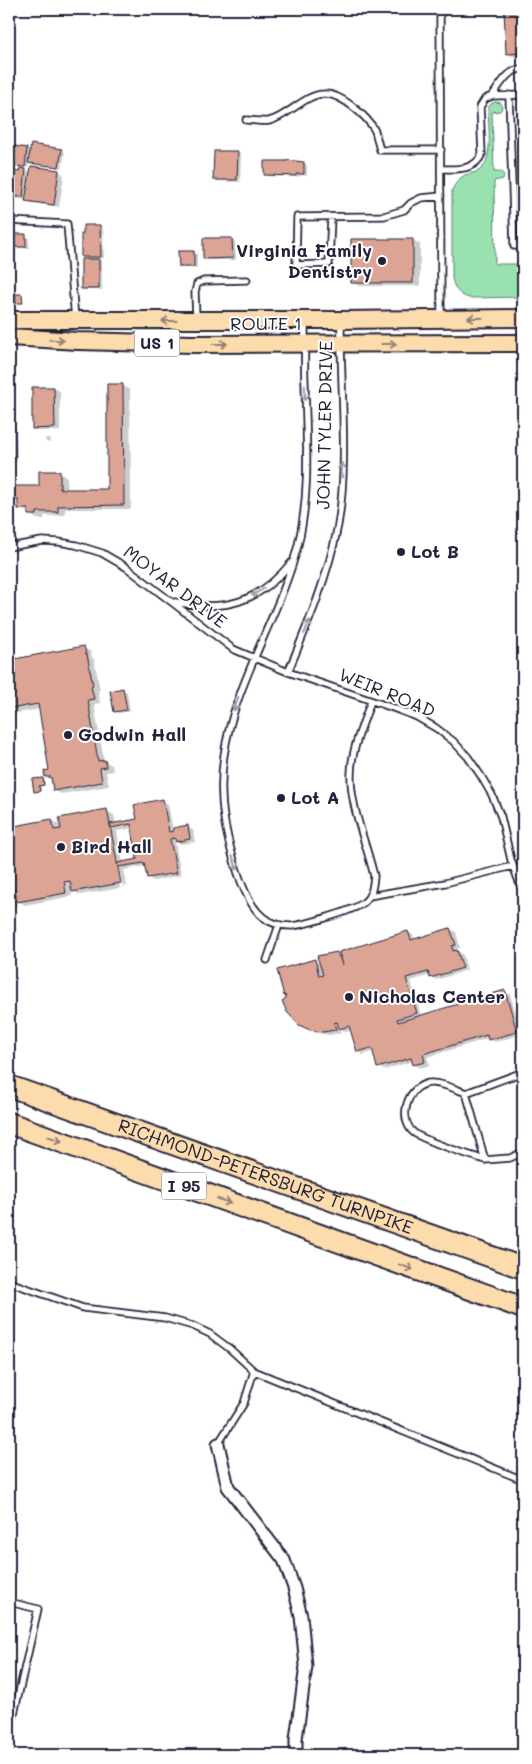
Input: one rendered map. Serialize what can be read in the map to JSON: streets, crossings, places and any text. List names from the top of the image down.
{
  "streets": {
    "highway": ["RICHMOND-PETERSBURG TURNPIKE", "I 95"],
    "main road": ["ROUTE 1", "US 1"],
    "lane": ["JOHN TYLER DRIVE", "MOYAR DRIVE", "WEIR ROAD"]
  },
  "crossings": [
    ["ROUTE 1", "JOHN TYLER DRIVE"],
    ["JOHN TYLER DRIVE", "MOYAR DRIVE"],
    ["JOHN TYLER DRIVE", "WEIR ROAD"],
    ["MOYAR DRIVE", "WEIR ROAD"]
  ],
  "places": [
    "Virginia Family Dentistry",
    "Lot B",
    "Godwin Hall",
    "Lot A",
    "Bird Hall",
    "Nicholas Center"
  ]
}
